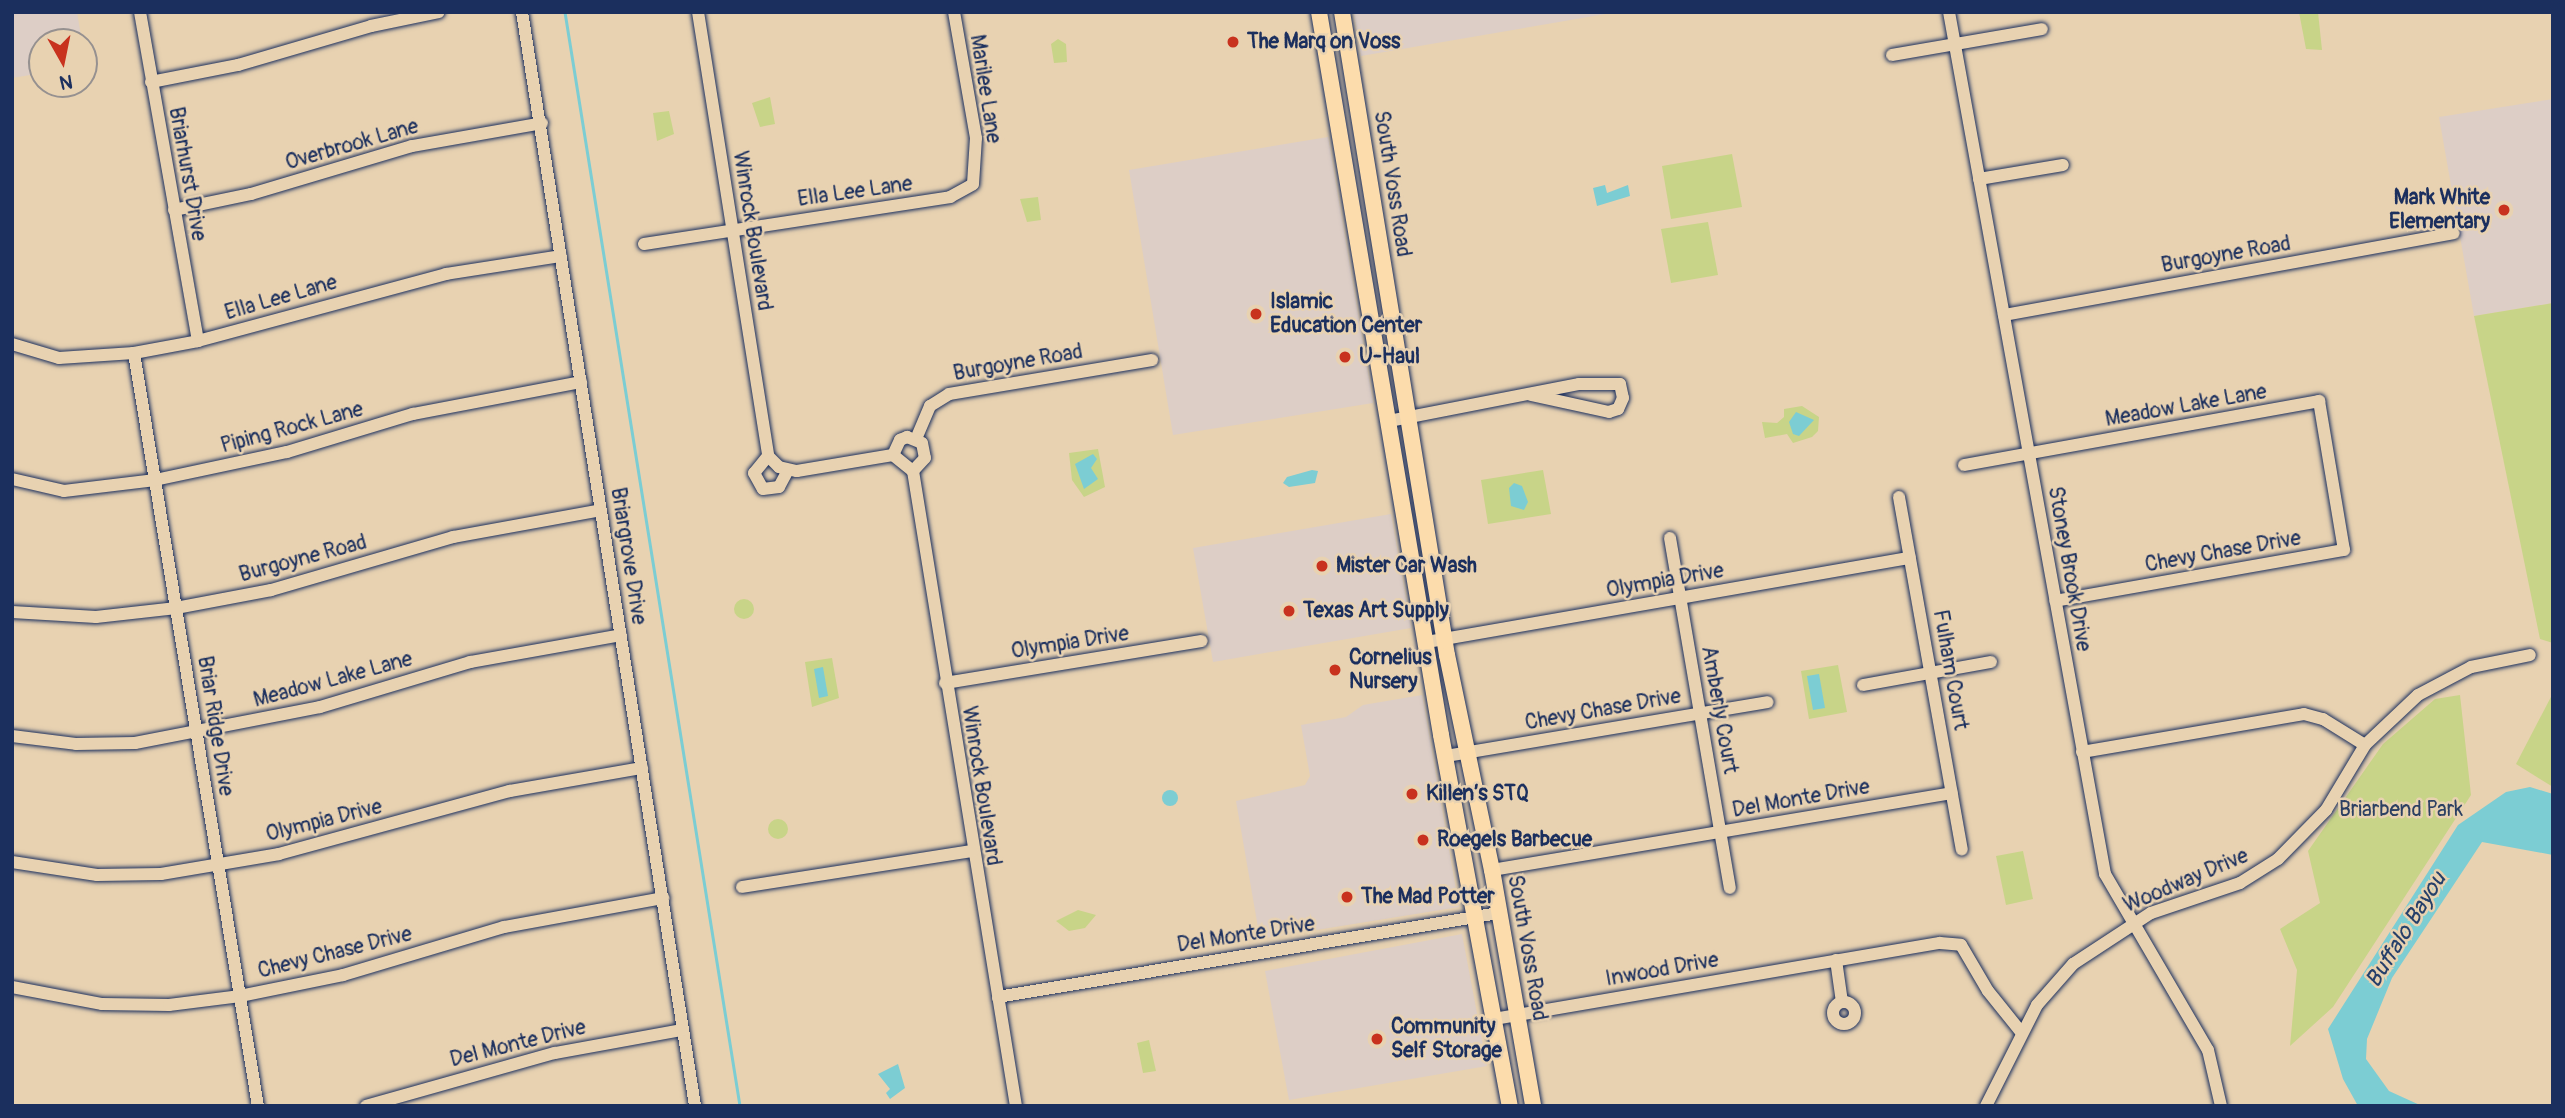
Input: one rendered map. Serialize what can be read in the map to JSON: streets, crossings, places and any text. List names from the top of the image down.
{
  "streets": {
    "main road": ["South Voss Road"],
    "street": [
      "Marilee Lane",
      "Overbrook Lane",
      "Briarhurst Drive",
      "Ella Lee Lane",
      "Winrock Boulevard",
      "Burgoyne Road",
      "Meadow Lake Lane",
      "Piping Rock Lane",
      "Chevy Chase Drive",
      "Briargrove Drive",
      "Stoney Brook Drive",
      "Olympia Drive",
      "Fulham Court",
      "Amberly Court",
      "Briar Ridge Drive",
      "Del Monte Drive",
      "Woodway Drive",
      "Inwood Drive"
    ]
  },
  "crossings": [
    ["Marilee Lane", "Ella Lee Lane"],
    ["Overbrook Lane", "Briarhurst Drive"],
    ["Overbrook Lane", "Briargrove Drive"],
    ["Briarhurst Drive", "Ella Lee Lane"],
    ["South Voss Road", "Chevy Chase Drive"],
    ["South Voss Road", "Olympia Drive"],
    ["South Voss Road", "Del Monte Drive"],
    ["South Voss Road", "Inwood Drive"],
    ["Ella Lee Lane", "Winrock Boulevard"],
    ["Ella Lee Lane", "Briargrove Drive"],
    ["Ella Lee Lane", "Briar Ridge Drive"],
    ["Winrock Boulevard", "Burgoyne Road"],
    ["Winrock Boulevard", "Olympia Drive"],
    ["Winrock Boulevard", "Del Monte Drive"],
    ["Burgoyne Road", "Briargrove Drive"],
    ["Burgoyne Road", "Stoney Brook Drive"],
    ["Burgoyne Road", "Briar Ridge Drive"],
    ["Meadow Lake Lane", "Chevy Chase Drive"],
    ["Meadow Lake Lane", "Briargrove Drive"],
    ["Meadow Lake Lane", "Stoney Brook Drive"],
    ["Meadow Lake Lane", "Briar Ridge Drive"],
    ["Piping Rock Lane", "Briargrove Drive"],
    ["Piping Rock Lane", "Briar Ridge Drive"],
    ["Chevy Chase Drive", "Briargrove Drive"],
    ["Chevy Chase Drive", "Stoney Brook Drive"],
    ["Chevy Chase Drive", "Amberly Court"],
    ["Chevy Chase Drive", "Briar Ridge Drive"],
    ["Briargrove Drive", "Olympia Drive"],
    ["Briargrove Drive", "Del Monte Drive"],
    ["Stoney Brook Drive", "Woodway Drive"],
    ["Olympia Drive", "Fulham Court"],
    ["Olympia Drive", "Amberly Court"],
    ["Olympia Drive", "Briar Ridge Drive"],
    ["Fulham Court", "Del Monte Drive"],
    ["Amberly Court", "Del Monte Drive"],
    ["Woodway Drive", "Inwood Drive"]
  ],
  "water": ["Buffalo Bayou"],
  "parks": ["Briarbend Park"],
  "places": [
    "The Marq on Voss",
    "Mark White Elementary",
    "Islamic Education Center",
    "U-Haul",
    "Mister Car Wash",
    "Texas Art Supply",
    "Cornelius Nursery",
    "Killen’s STQ",
    "Roegels Barbecue",
    "The Mad Potter",
    "Community Self Storage"
  ],
  "north": "bottom"
}
